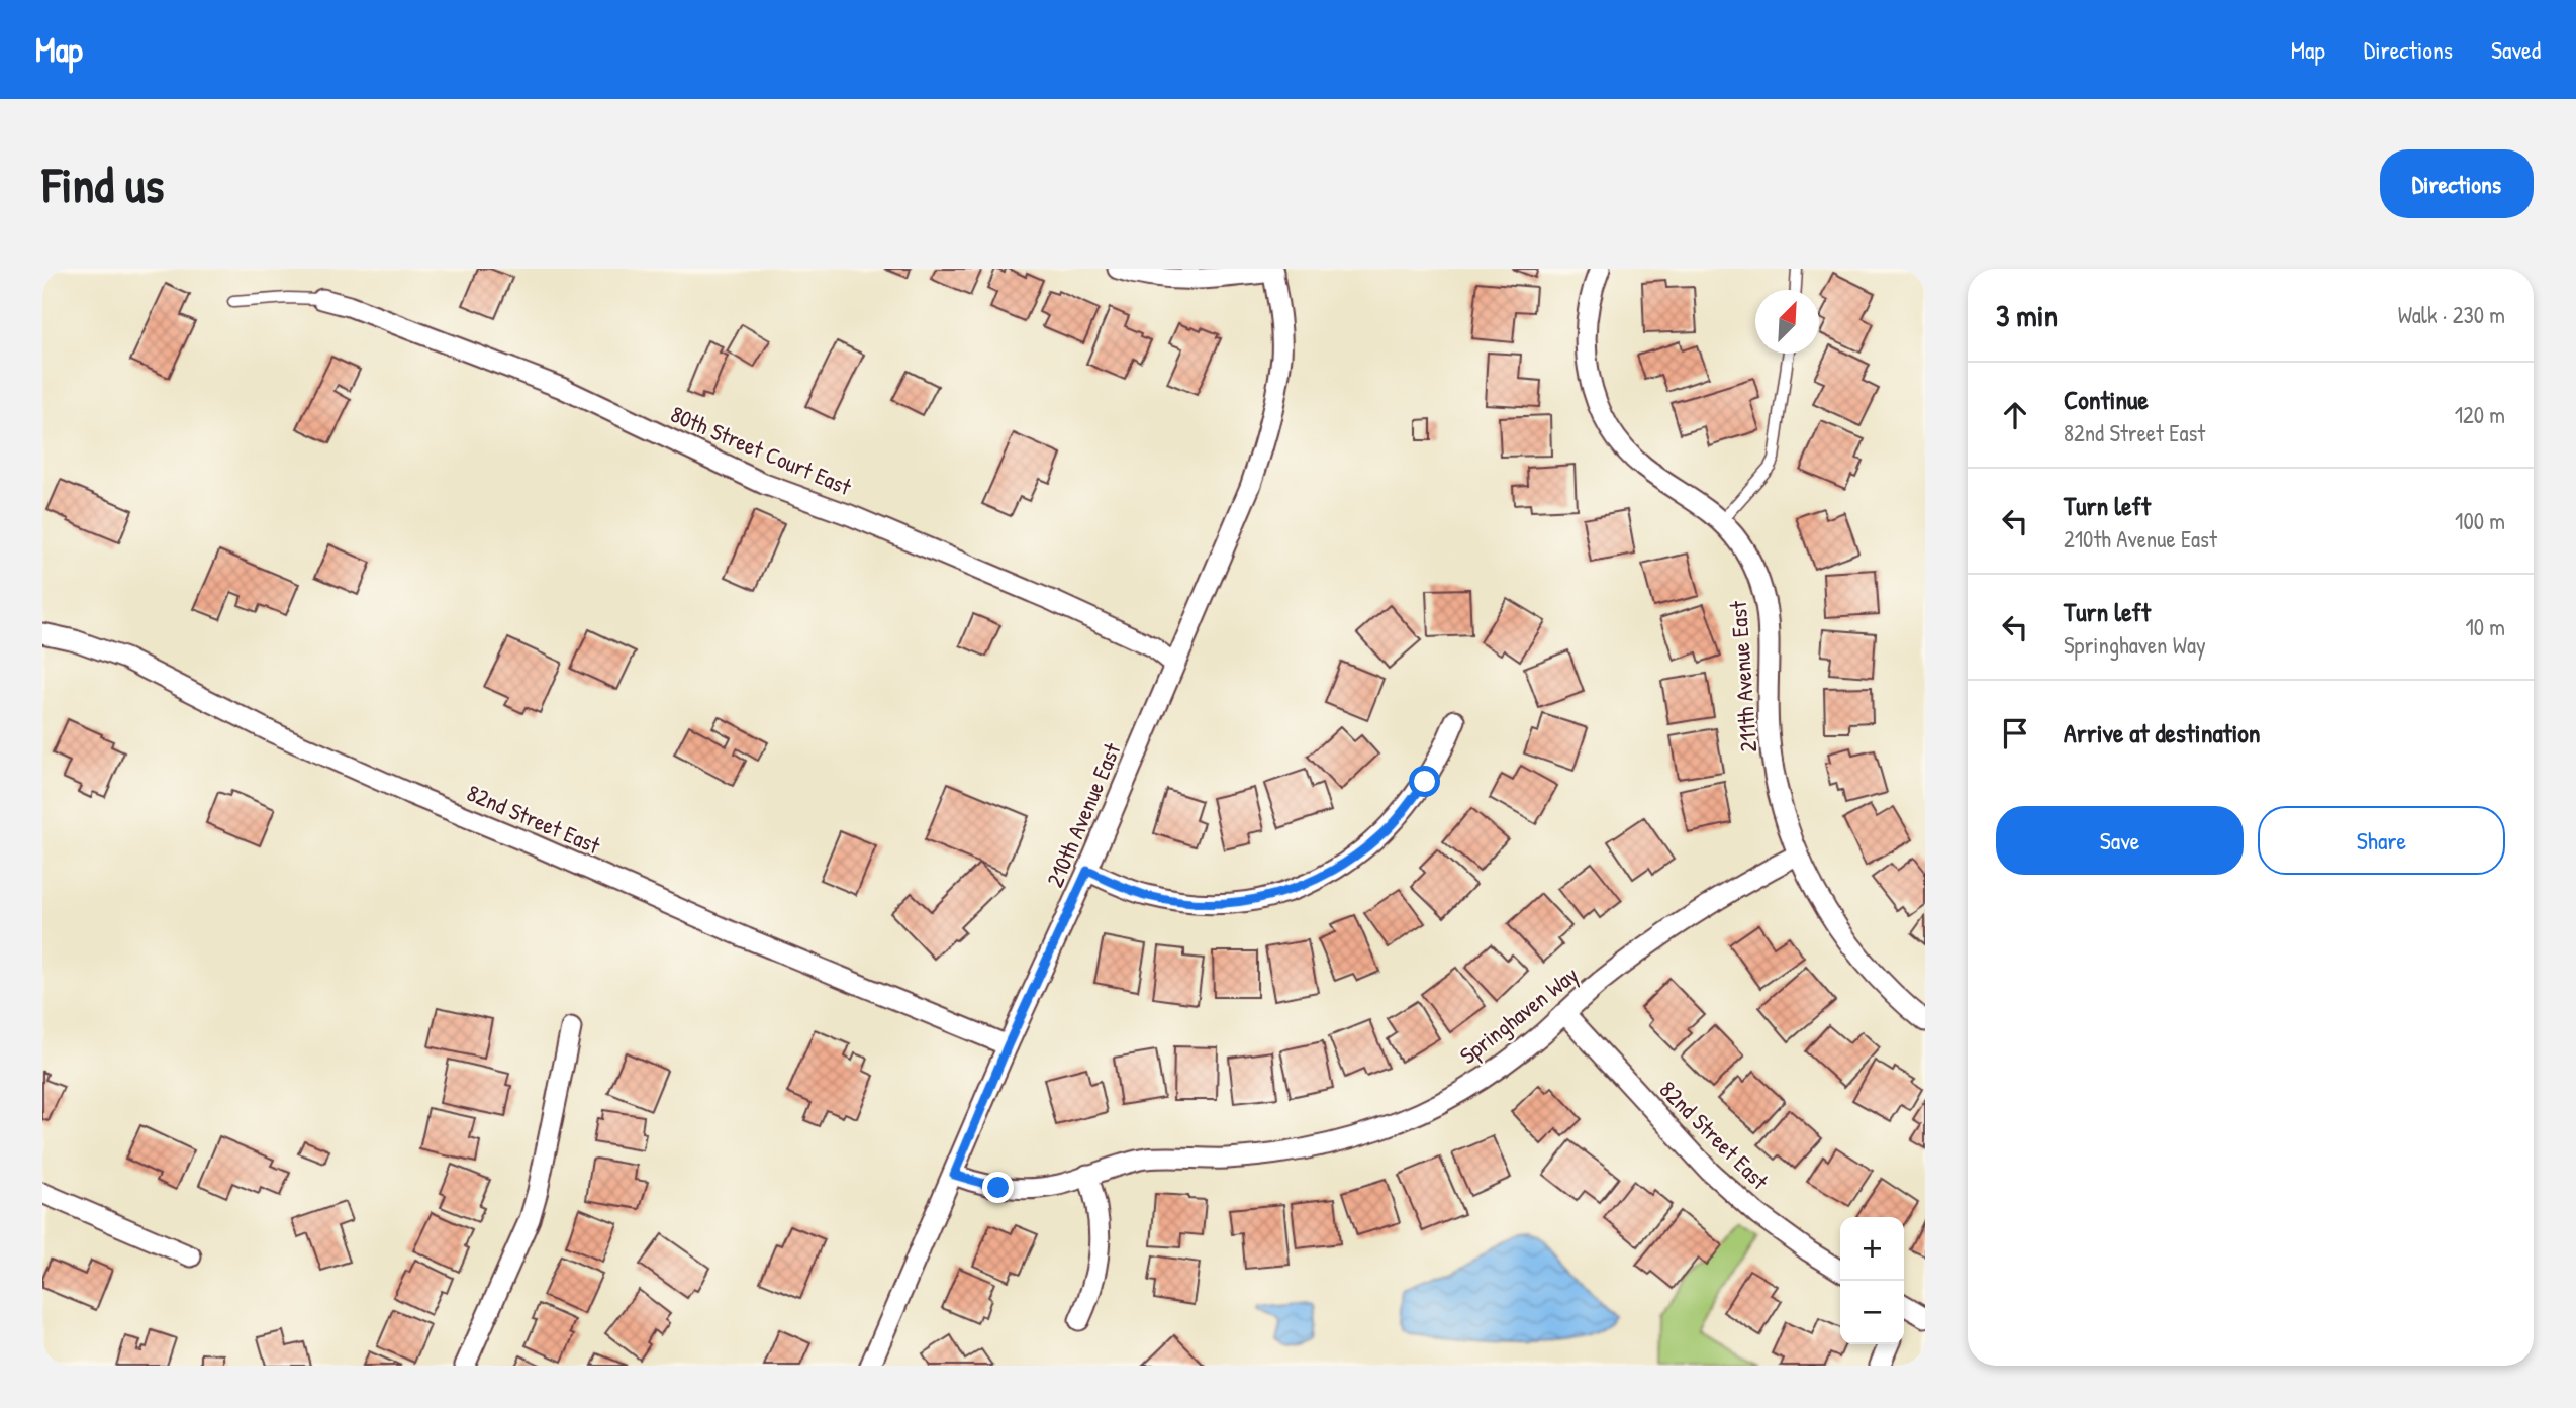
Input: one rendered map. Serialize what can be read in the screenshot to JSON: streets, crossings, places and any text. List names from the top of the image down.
{
  "streets": {
    "street": [
      "80th Street Court East",
      "211th Avenue East",
      "210th Avenue East",
      "82nd Street East",
      "Springhaven Way"
    ]
  },
  "crossings": [
    ["80th Street Court East", "210th Avenue East"],
    ["211th Avenue East", "Springhaven Way"],
    ["210th Avenue East", "82nd Street East"],
    ["210th Avenue East", "Springhaven Way"],
    ["82nd Street East", "Springhaven Way"]
  ],
  "north": "top right",
  "page": {
    "header": "Map",
    "nav": ["Map", "Directions", "Saved"],
    "buttons": [
      "Directions",
      ["Save", "Share"]
    ],
    "title": "Find us",
    "heading": ["3 min", "Walk · 230 m"],
    "list": [
      ["Continue", "82nd Street East", "120 m"],
      ["Turn left", "210th Avenue East", "100 m"],
      ["Turn left", "Springhaven Way", "10 m"],
      "Arrive at destination"
    ],
    "map_buttons": ["+", "−"]
  }
}
